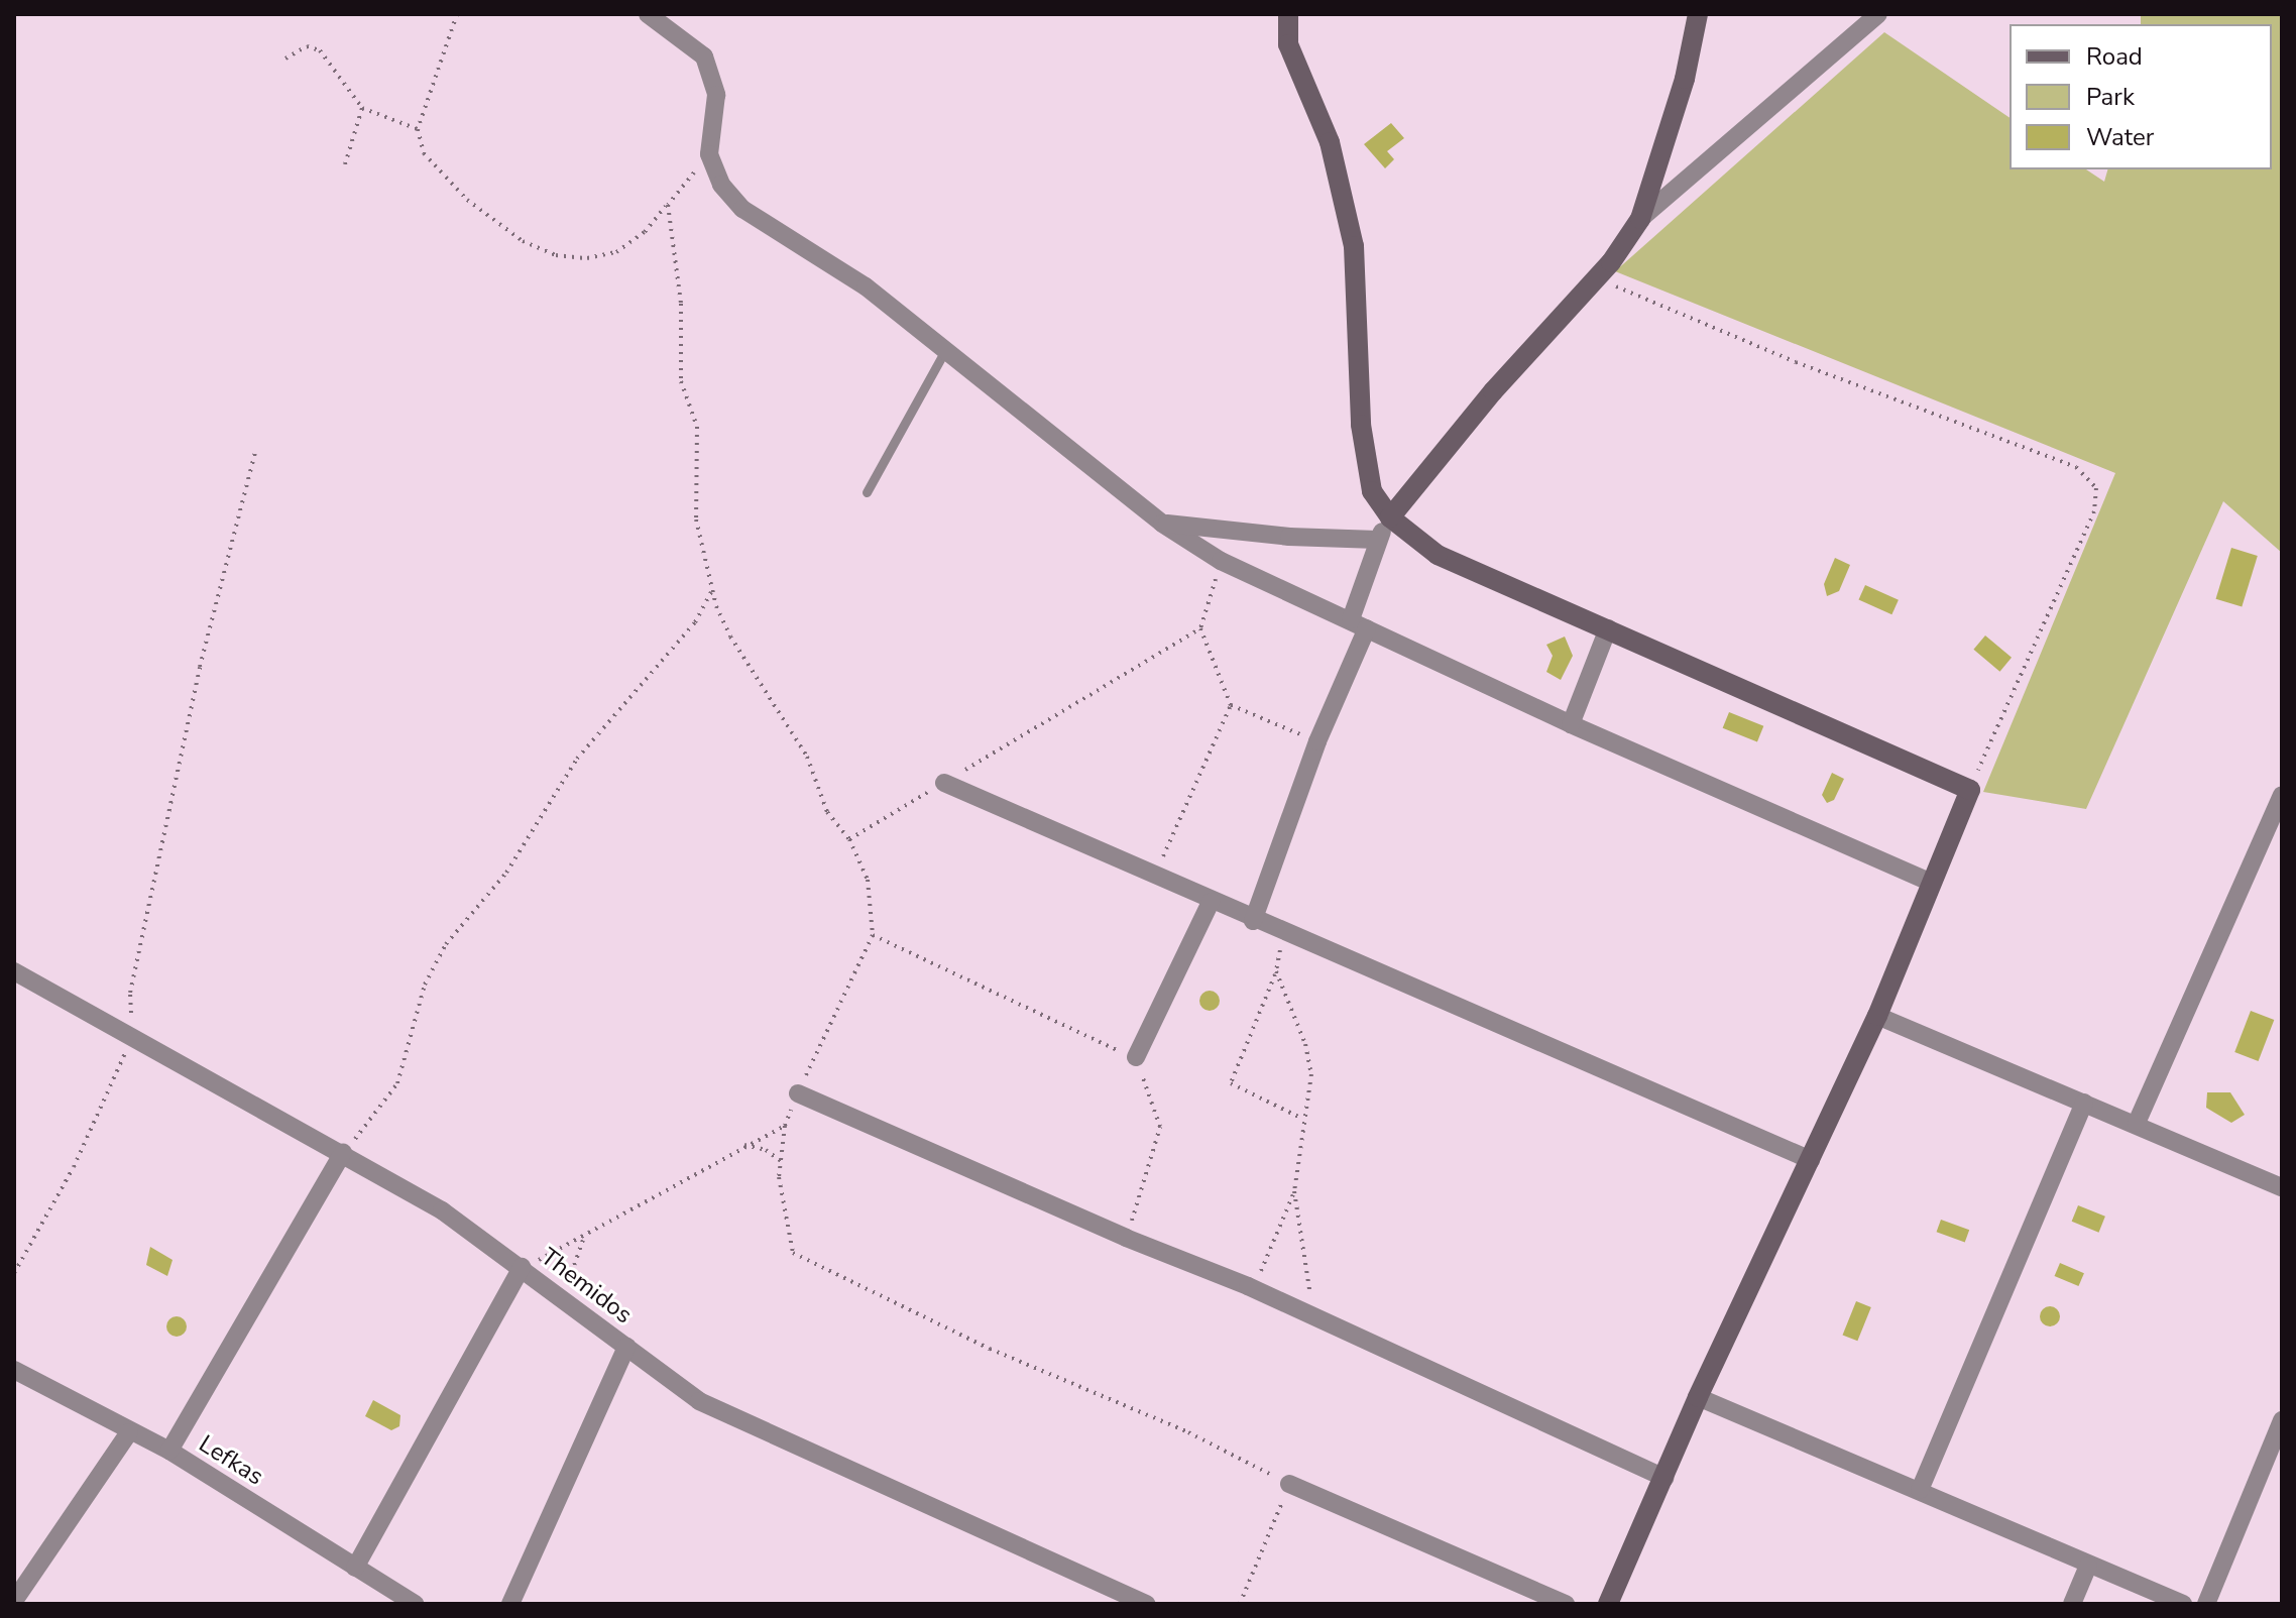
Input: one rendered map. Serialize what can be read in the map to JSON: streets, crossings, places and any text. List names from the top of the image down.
{
  "streets": {
    "street": ["Themidos", "Lefkas"]
  },
  "legend": ["Road", "Park", "Water"]
}
